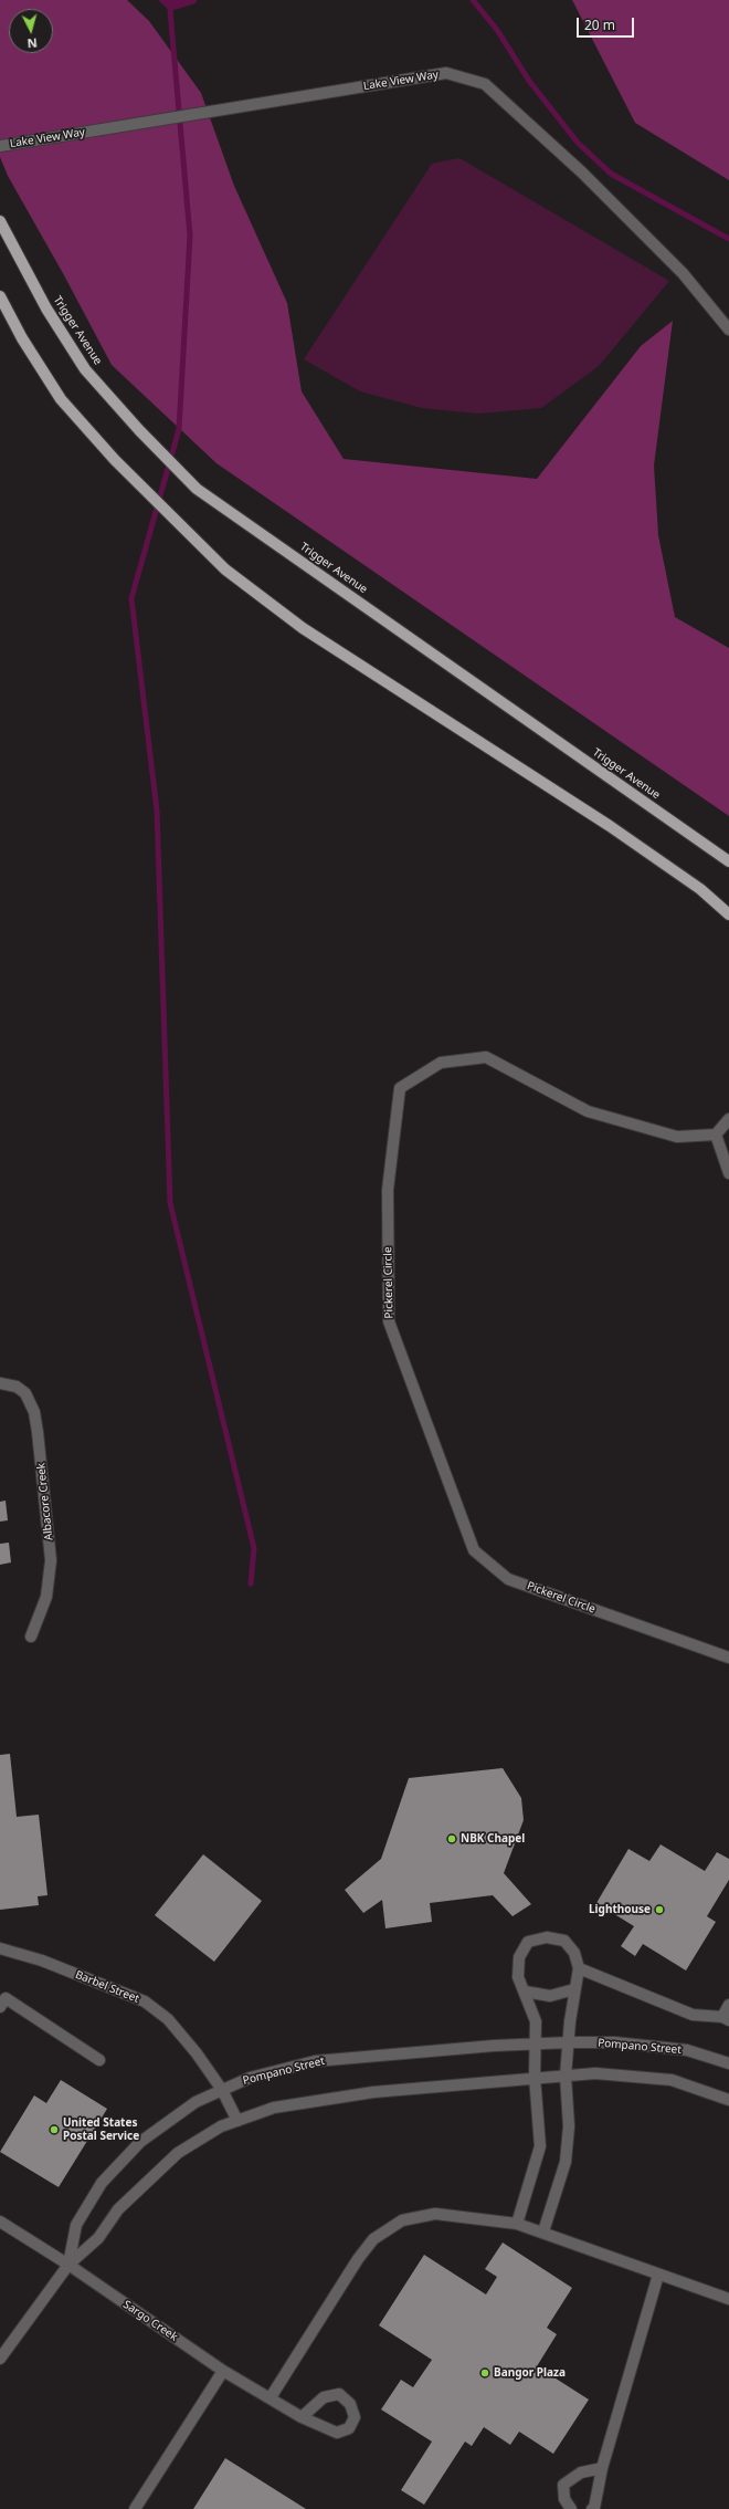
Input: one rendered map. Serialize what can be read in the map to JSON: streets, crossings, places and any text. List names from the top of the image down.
{
  "streets": {
    "main road": ["Trigger Avenue"],
    "street": [
      "Lake View Way",
      "Pickerel Circle",
      "Albacore Creek",
      "Barbel Street",
      "Pompano Street",
      "Sargo Creek"
    ]
  },
  "crossings": [
    ["Barbel Street", "Pompano Street"],
    ["Pompano Street", "Sargo Creek"]
  ],
  "places": [
    "NBK Chapel",
    "Lighthouse",
    "United States Postal Service",
    "Bangor Plaza"
  ],
  "scale_bar": "20 m",
  "north": "bottom"
}
